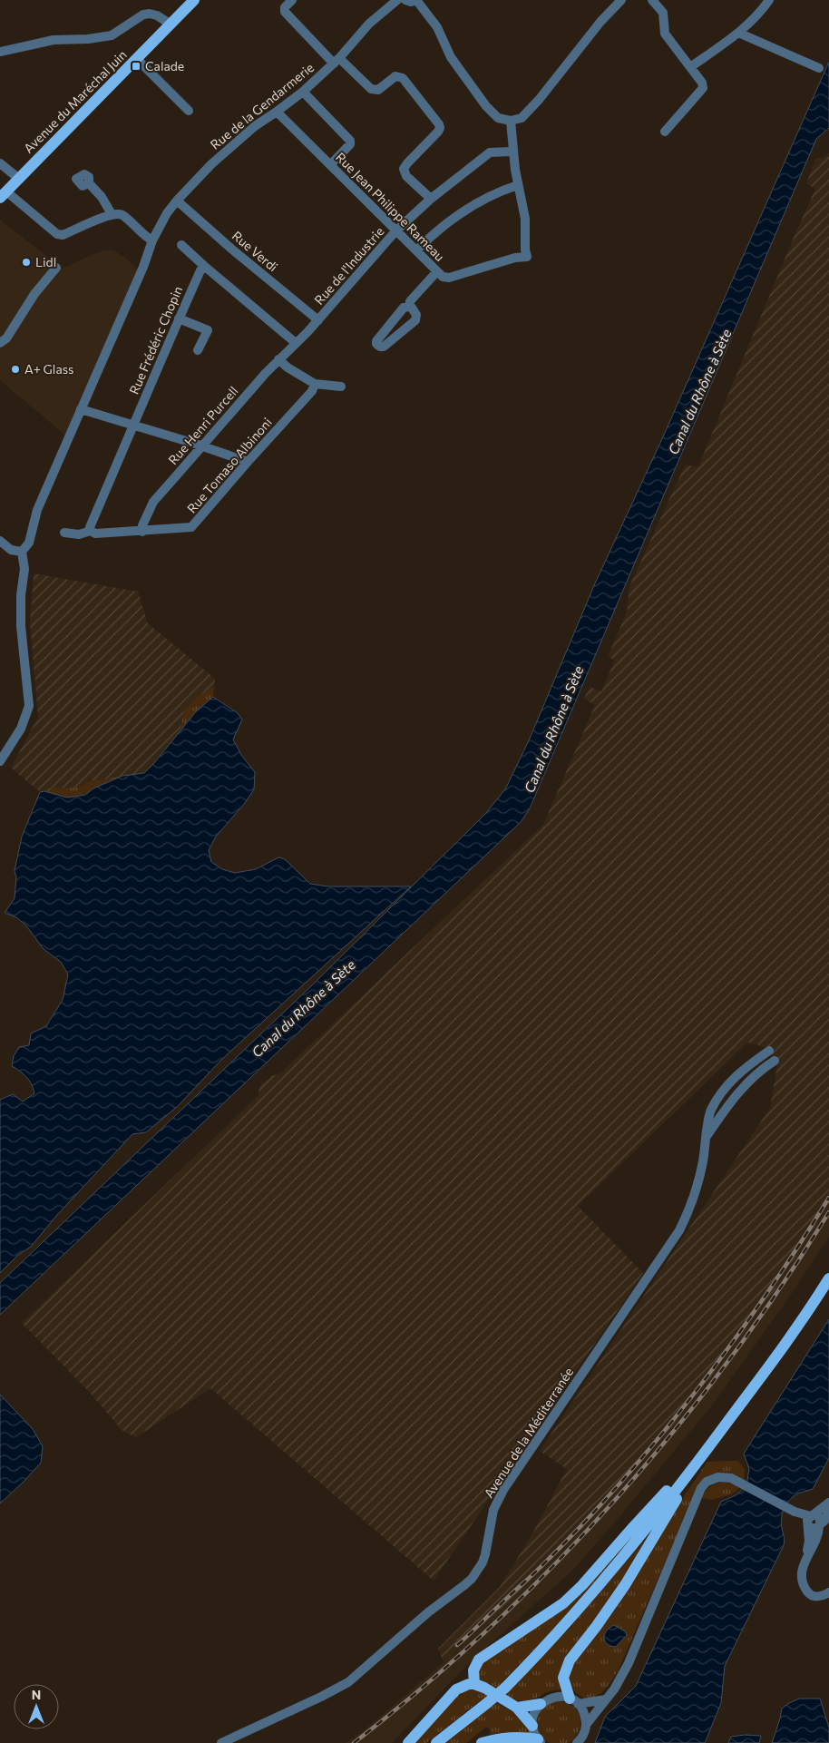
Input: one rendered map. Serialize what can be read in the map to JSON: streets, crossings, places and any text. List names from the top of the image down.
{
  "streets": {
    "main road": ["Avenue du Maréchal Juin"],
    "street": [
      "Rue de la Gendarmerie",
      "Rue Jean Philippe Rameau",
      "Rue Verdi",
      "Rue de l'Industrie",
      "Rue Frédéric Chopin",
      "Rue Henri Purcell",
      "Rue Tomaso Albinoni",
      "Avenue de la Méditerranée"
    ]
  },
  "crossings": [
    ["Rue de la Gendarmerie", "Rue Jean Philippe Rameau"],
    ["Rue de la Gendarmerie", "Rue Verdi"],
    ["Rue Jean Philippe Rameau", "Rue de l'Industrie"],
    ["Rue Verdi", "Rue de l'Industrie"],
    ["Rue de l'Industrie", "Rue Henri Purcell"],
    ["Rue Henri Purcell", "Rue Tomaso Albinoni"]
  ],
  "water": ["Canal du Rhône à Sète"],
  "places": {
    "transit": ["Calade"],
    "other": ["Lidl", "A+ Glass"]
  },
  "north": "top"
}
